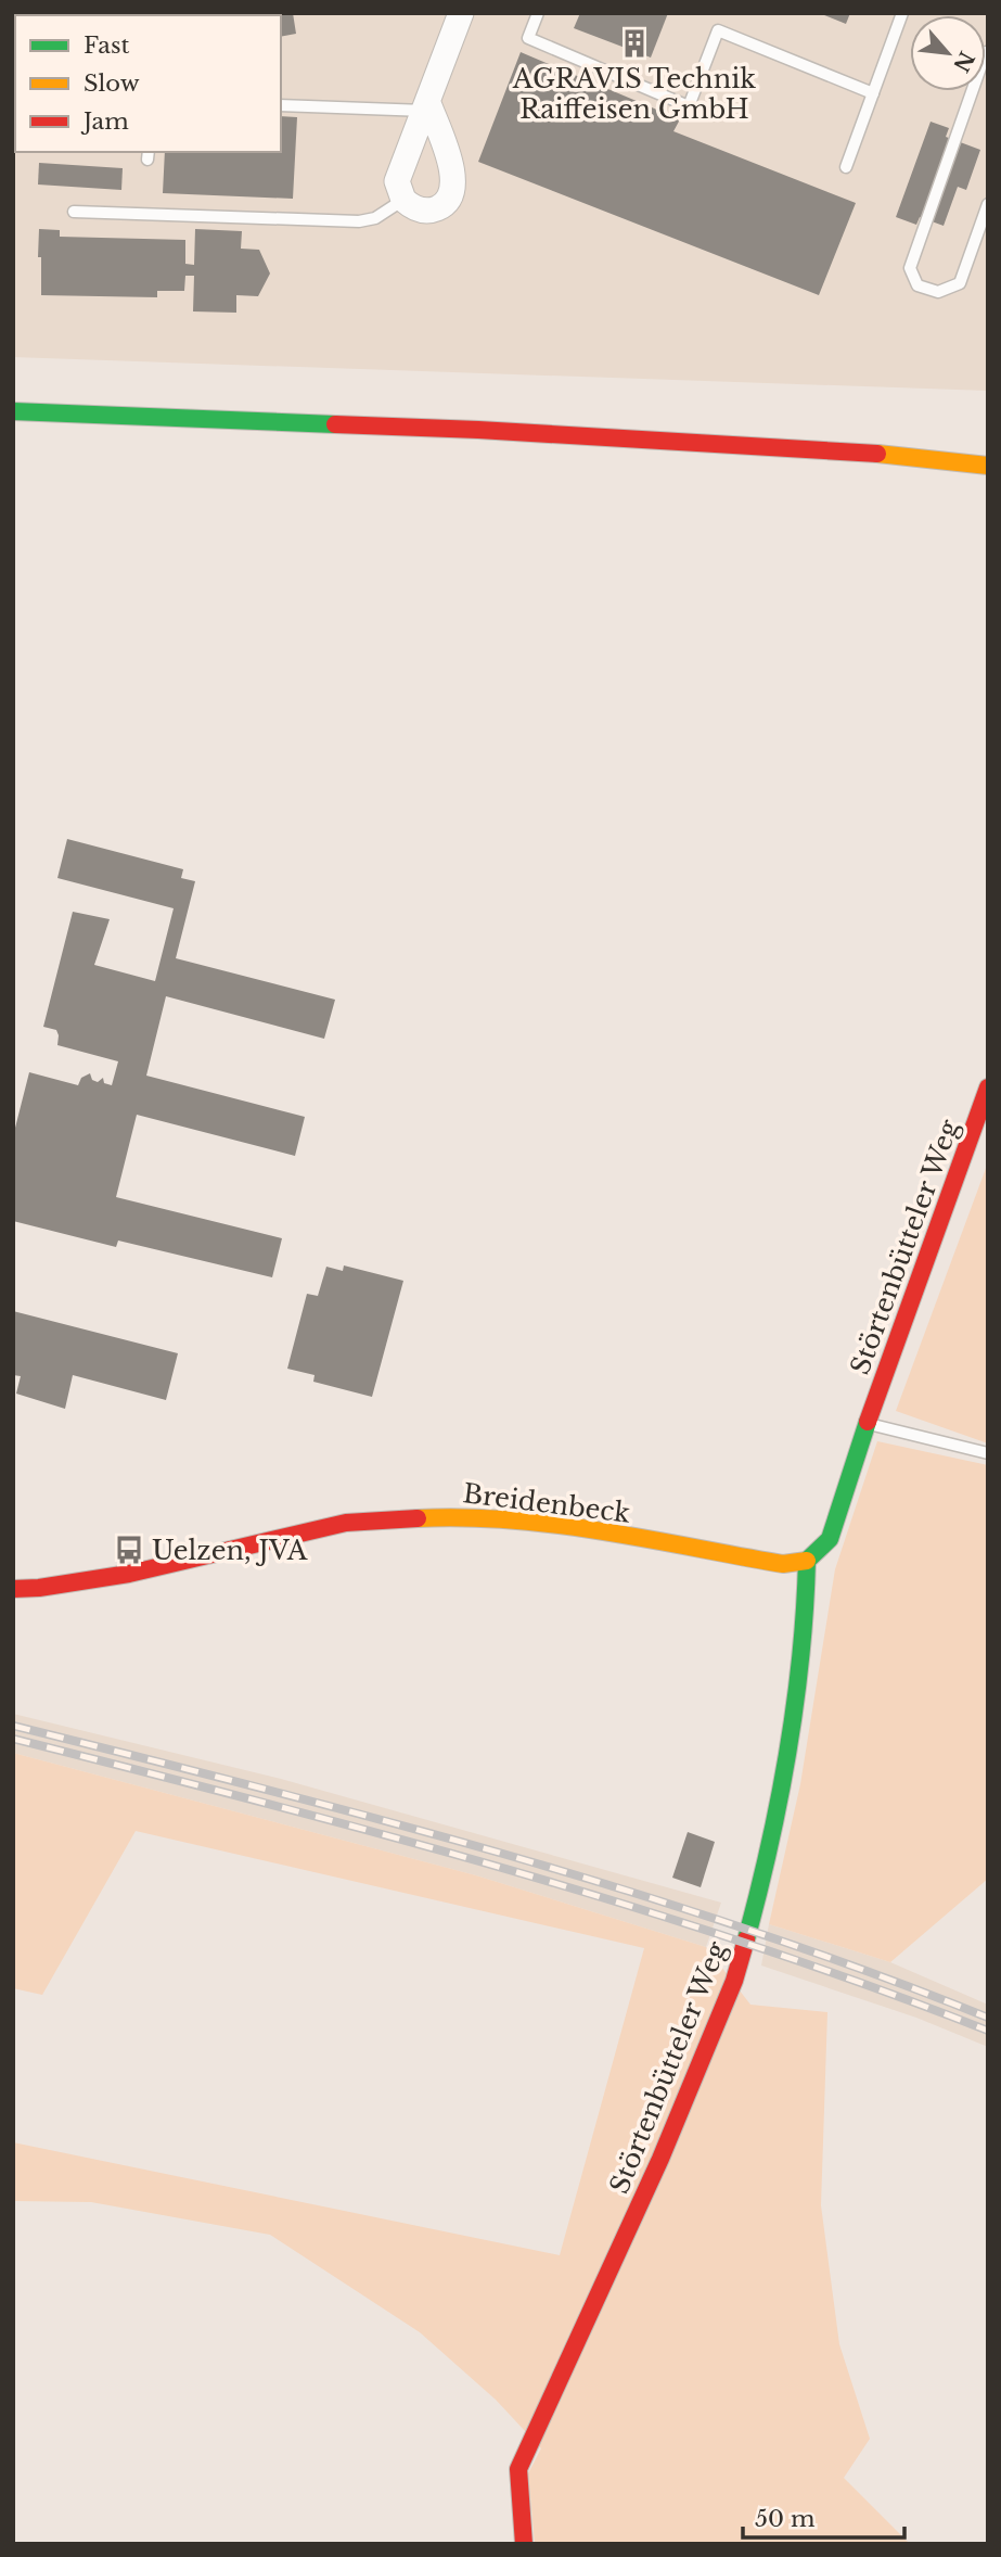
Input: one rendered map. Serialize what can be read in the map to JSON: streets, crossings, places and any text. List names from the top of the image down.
{
  "streets": {
    "street": ["Störtenbütteler Weg", "Breidenbeck"]
  },
  "crossings": [
    ["Störtenbütteler Weg", "Breidenbeck"]
  ],
  "places": {
    "building": ["AGRAVIS Technik Raiffeisen GmbH"],
    "bus stop": ["Uelzen, JVA"]
  },
  "legend": ["Fast", "Slow", "Jam"],
  "scale_bar": "50 m",
  "north": "bottom right"
}
